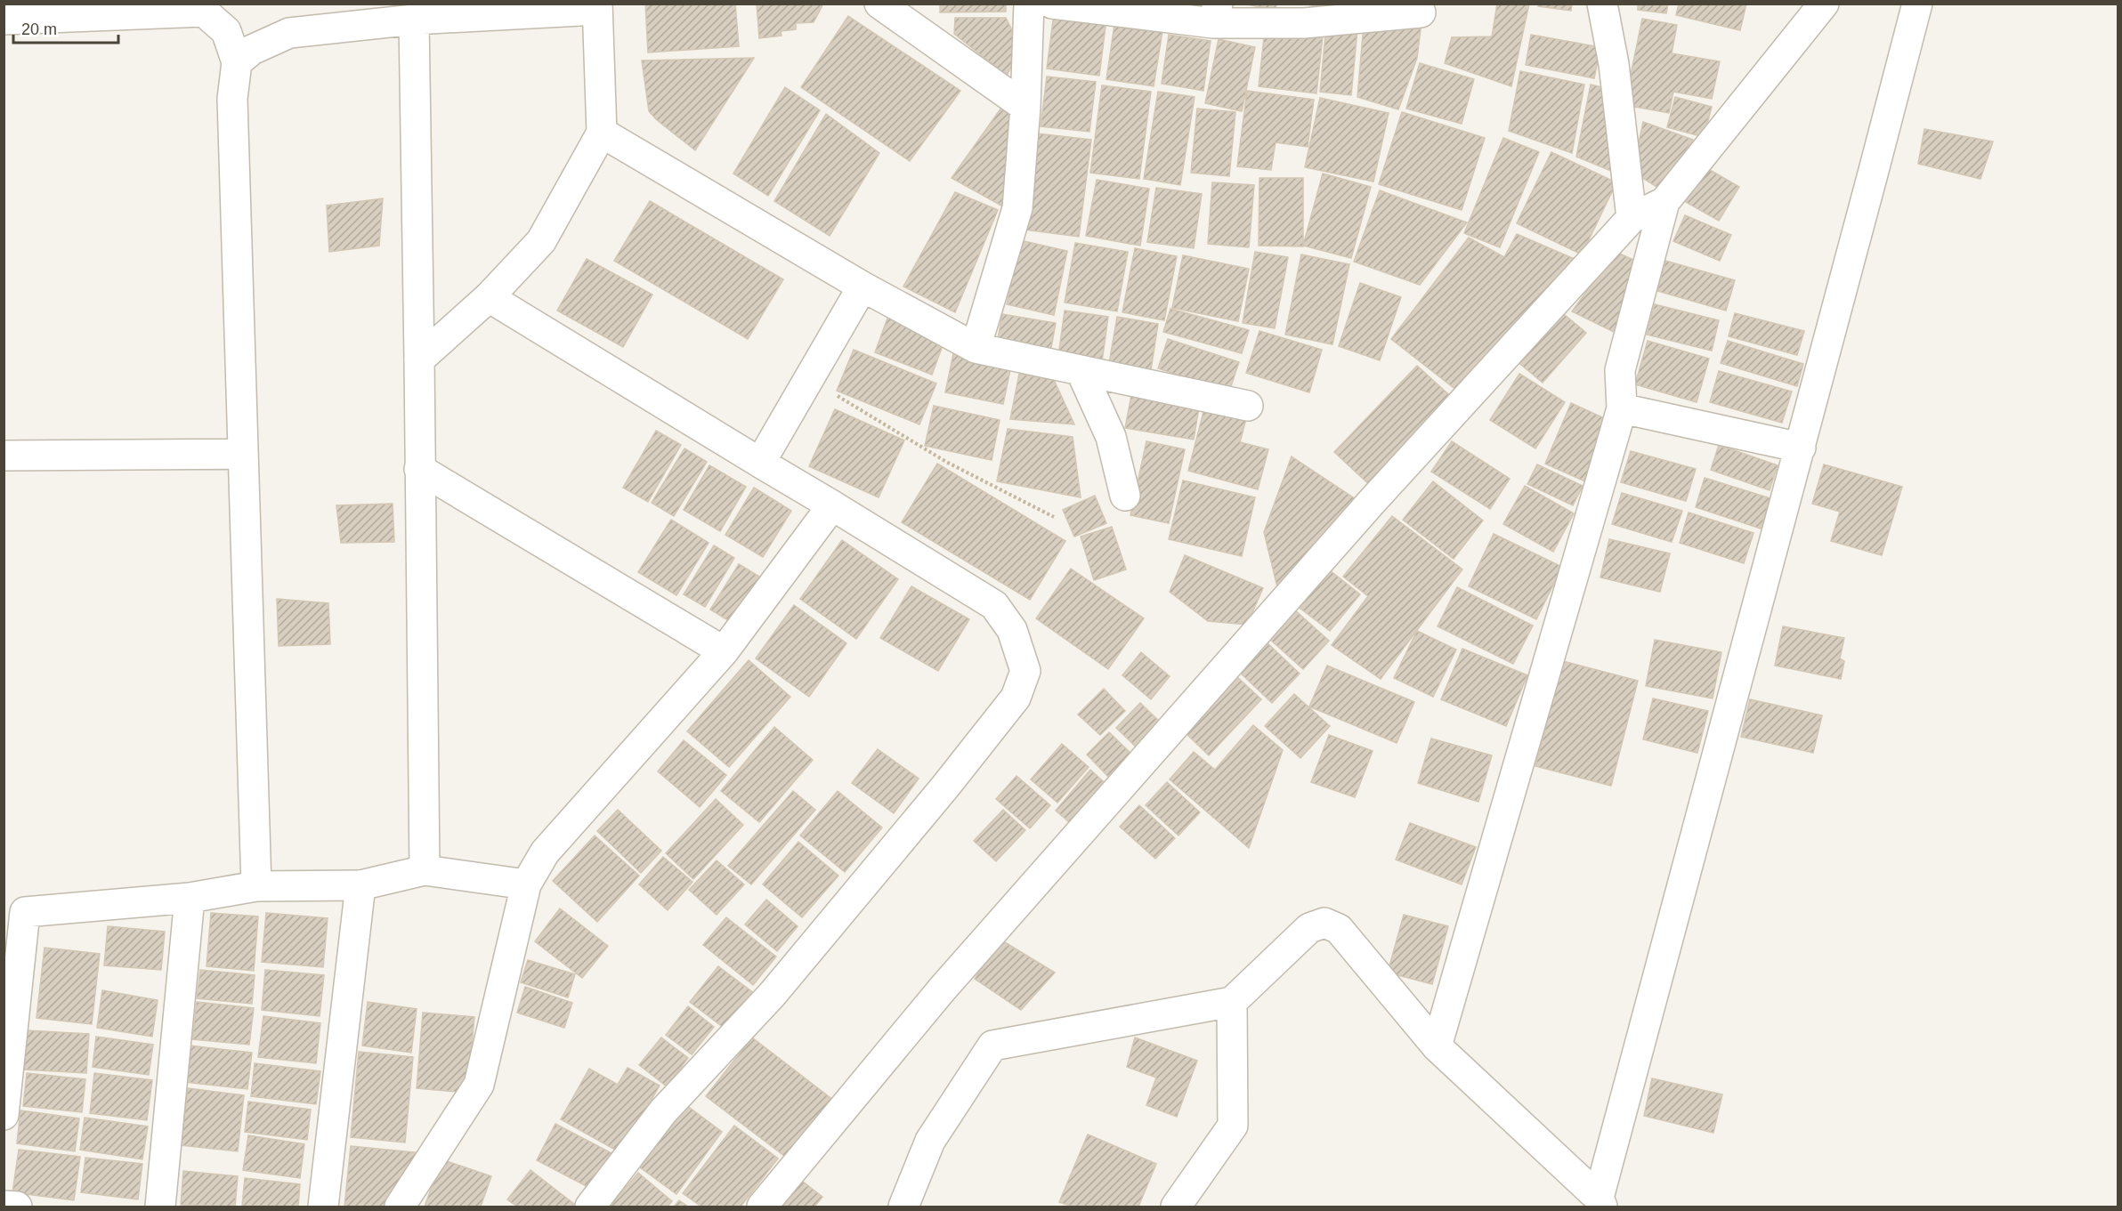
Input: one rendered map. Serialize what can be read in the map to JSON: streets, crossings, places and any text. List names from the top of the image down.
{
  "scale_bar": "20 m"
}
